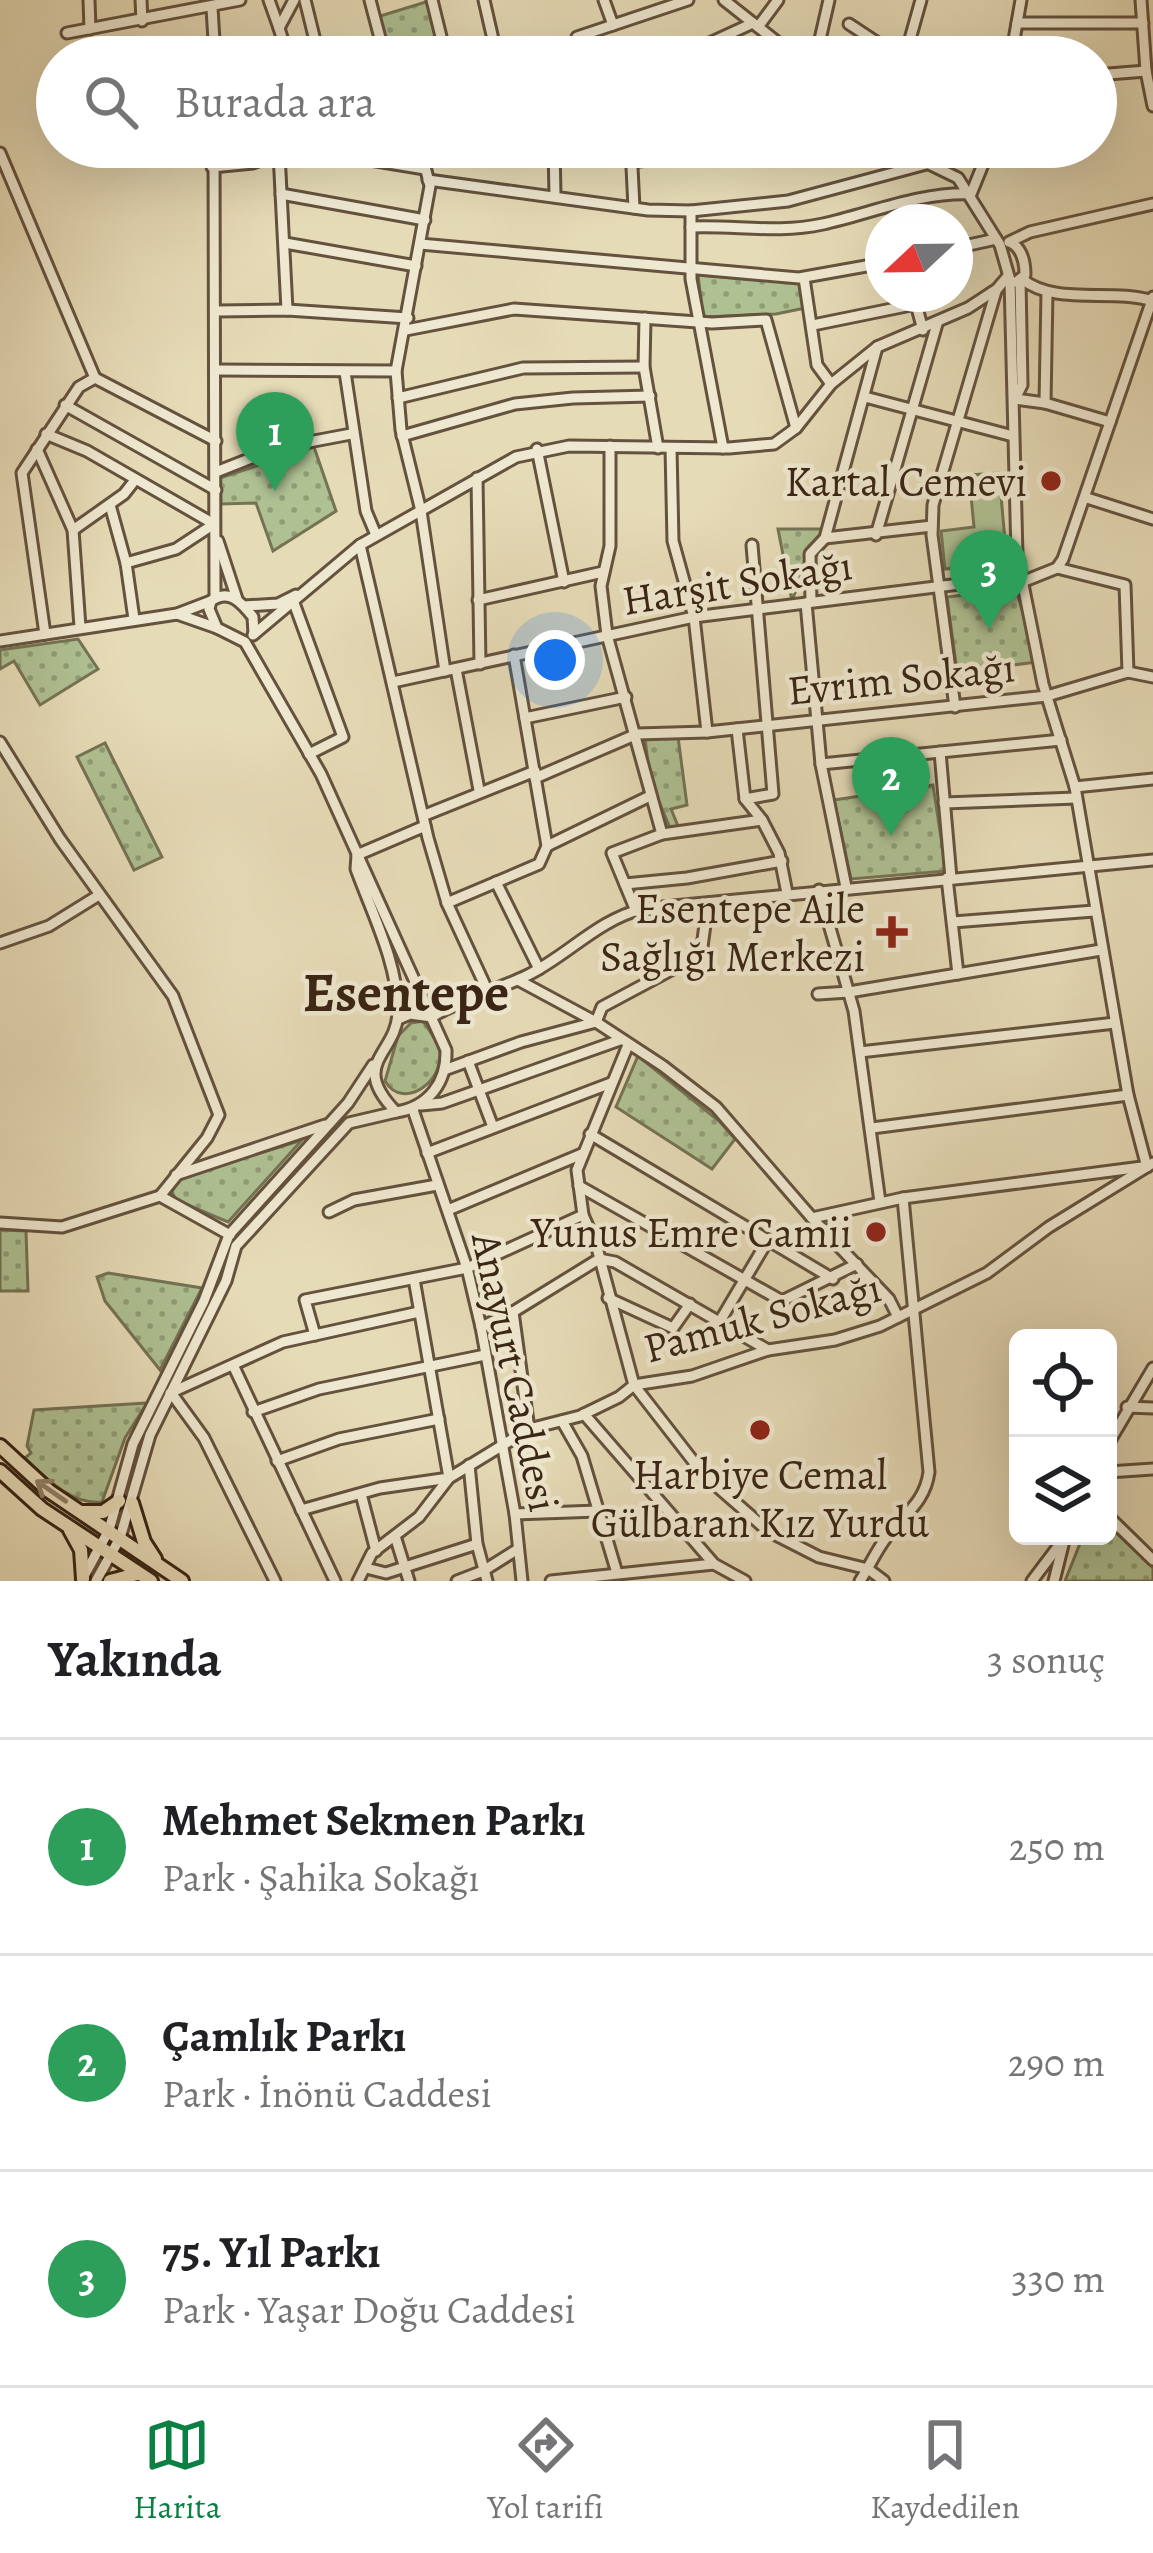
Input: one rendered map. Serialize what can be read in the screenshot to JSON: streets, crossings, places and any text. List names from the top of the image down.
{
  "streets": {
    "street": [
      "Harşit Sokağı",
      "Evrim Sokağı",
      "Pamuk Sokağı",
      "Anayurt Caddesi"
    ]
  },
  "crossings": [
    ["Pamuk Sokağı", "Anayurt Caddesi"]
  ],
  "districts": ["Esentepe"],
  "places": {
    "other": ["Kartal Cemevi", "Yunus Emre Camii", "Harbiye Cemal Gülbaran Kız Yurdu"],
    "health": ["Esentepe Aile Sağlığı Merkezi"]
  },
  "north": "left",
  "page": {
    "search": "Burada ara",
    "pins": ["1", "3", "2"],
    "heading": ["Yakında", "3 sonuç"],
    "list": [
      {
        "mark": "1",
        "name": "Mehmet Sekmen Parkı",
        "note": "Park · Şahika Sokağı",
        "value": "250 m"
      },
      {
        "mark": "2",
        "name": "Çamlık Parkı",
        "note": "Park · İnönü Caddesi",
        "value": "290 m"
      },
      {
        "mark": "3",
        "name": "75. Yıl Parkı",
        "note": "Park · Yaşar Doğu Caddesi",
        "value": "330 m"
      }
    ],
    "nav": ["Harita", "Yol tarifi", "Kaydedilen"]
  }
}
